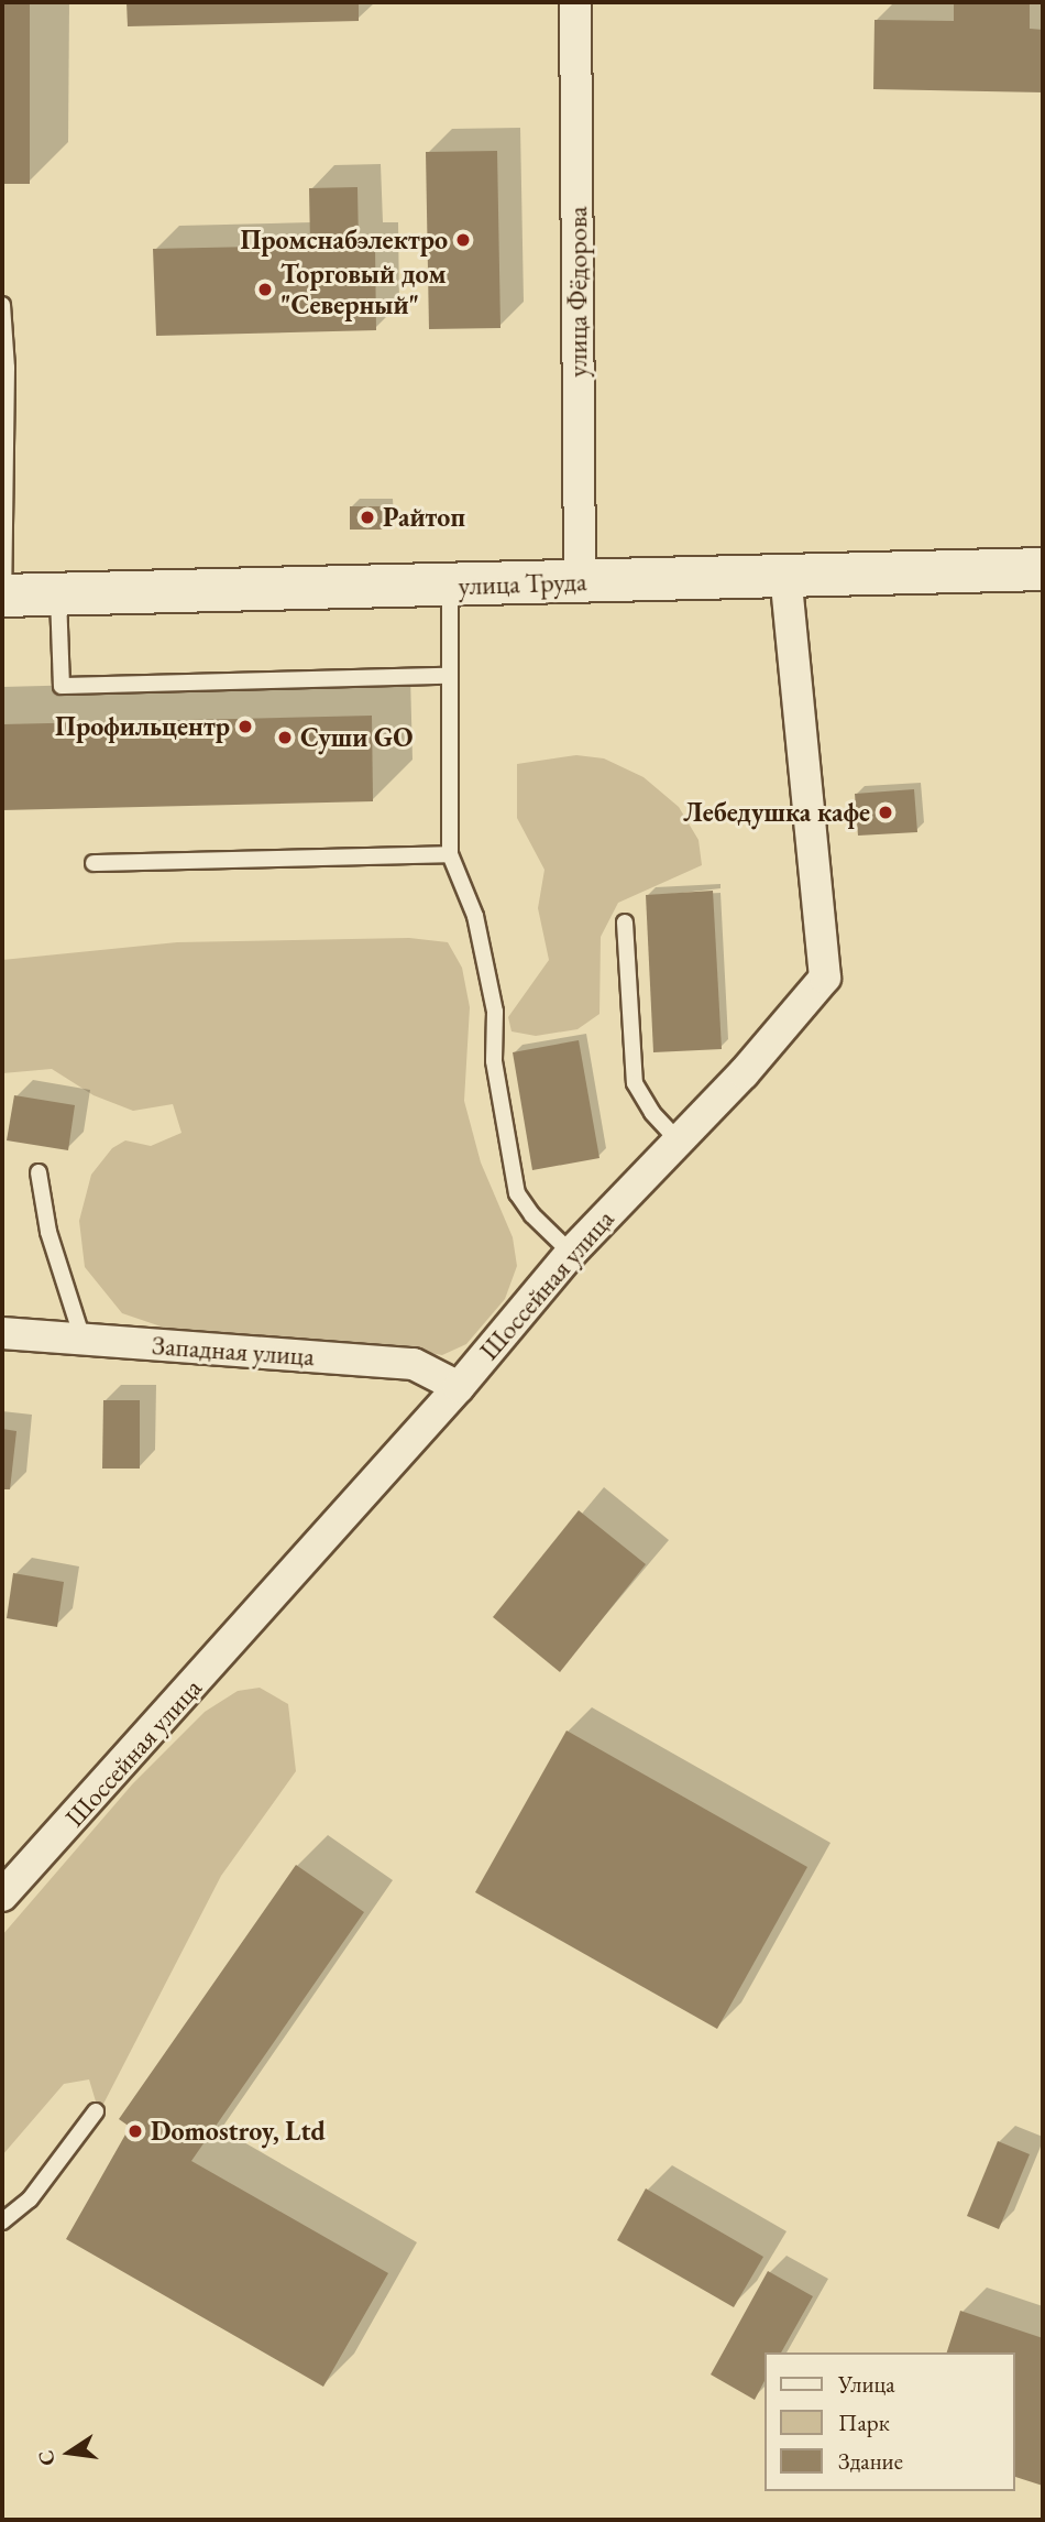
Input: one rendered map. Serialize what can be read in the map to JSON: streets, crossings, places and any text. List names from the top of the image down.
{
  "streets": {
    "street": [
      "улица Фёдорова",
      "улица Труда",
      "Шоссейная улица",
      "Западная улица"
    ]
  },
  "crossings": [
    ["улица Фёдорова", "улица Труда"],
    ["улица Труда", "Шоссейная улица"],
    ["Шоссейная улица", "Западная улица"]
  ],
  "places": [
    "Промснабэлектро",
    "Торговый дом \"Северный\"",
    "Райтоп",
    "Профильцентр",
    "Суши GO",
    "Лебедушка кафе",
    "Domostroy, Ltd"
  ],
  "legend": ["Улица", "Парк", "Здание"],
  "north": "left"
}
